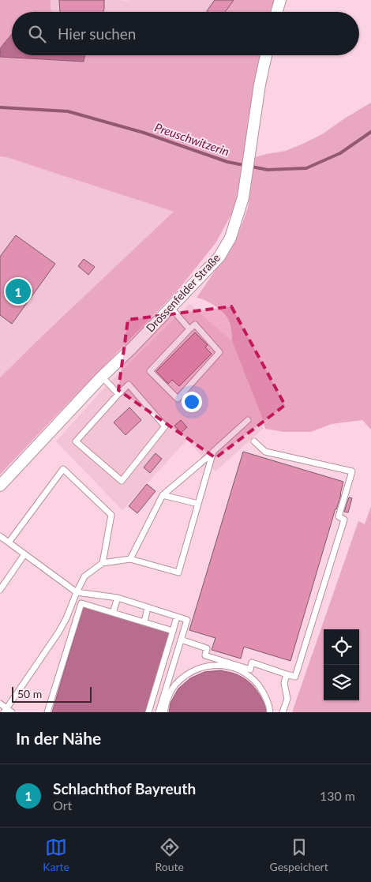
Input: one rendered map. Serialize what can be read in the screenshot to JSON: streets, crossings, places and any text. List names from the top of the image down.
{
  "streets": {
    "street": ["Drossenfelder Straße"]
  },
  "water": ["Preuschwitzerin"],
  "scale_bar": "50 m",
  "page": {
    "search": "Hier suchen",
    "pins": "1",
    "scale": "50 m",
    "heading": "In der Nähe",
    "list": [
      {
        "mark": "1",
        "name": "Schlachthof Bayreuth",
        "note": "Ort",
        "value": "130 m"
      }
    ],
    "nav": ["Karte", "Route", "Gespeichert"]
  }
}
